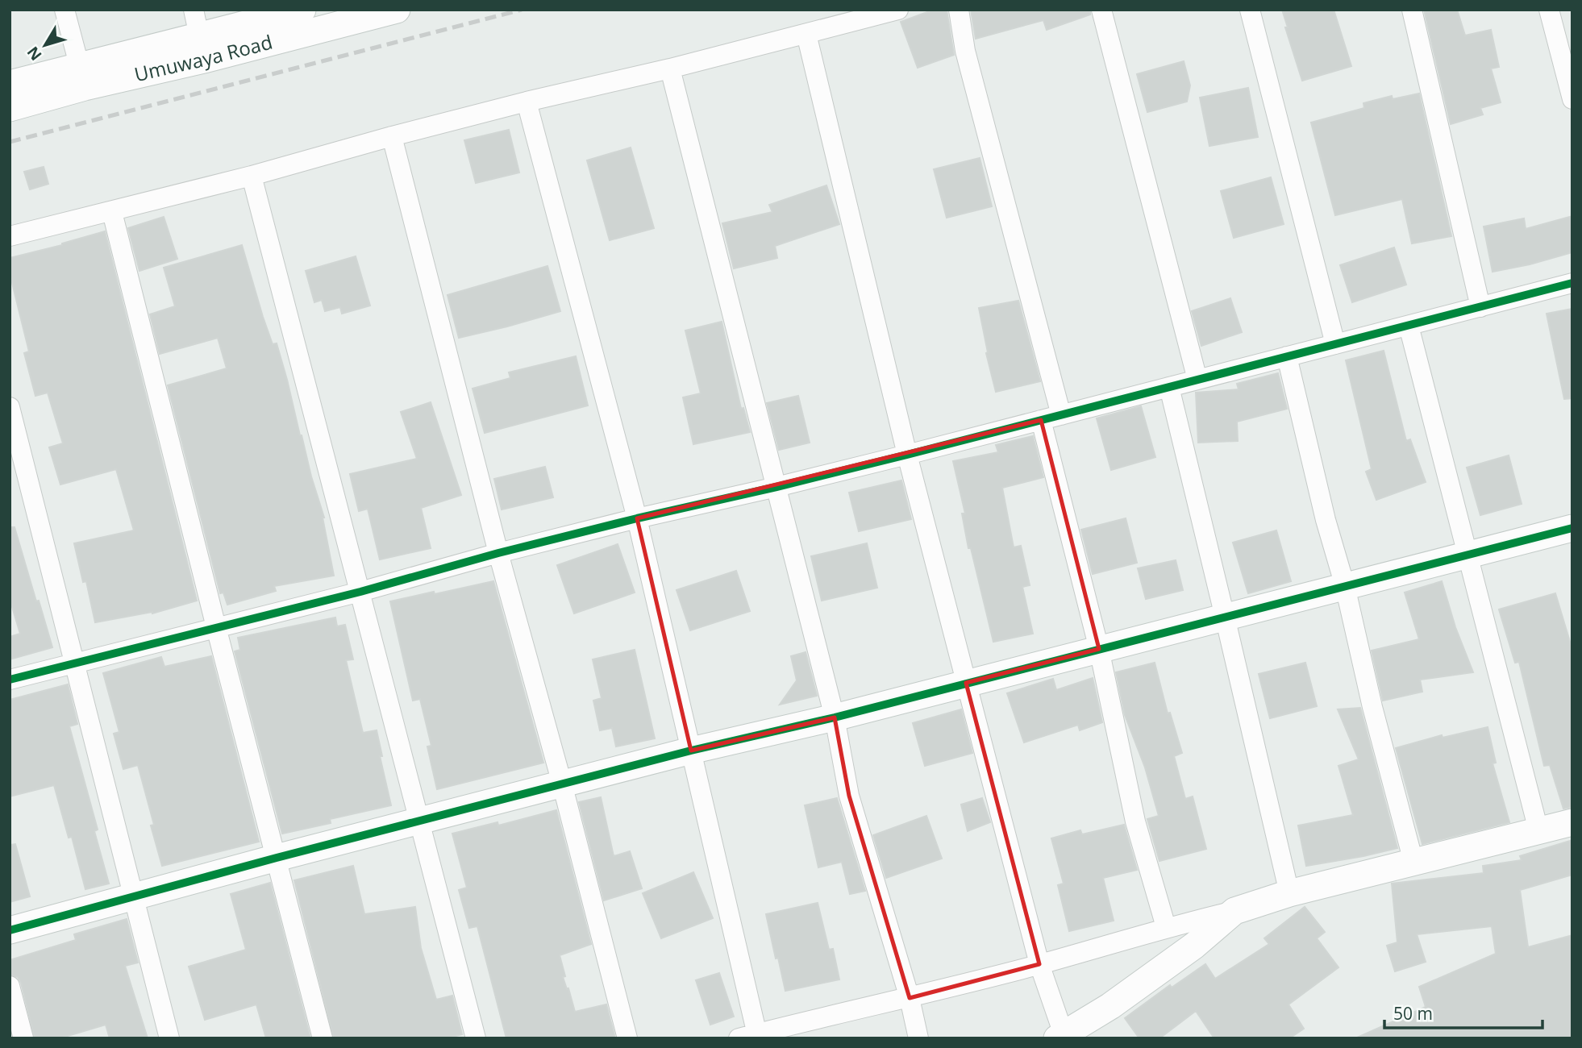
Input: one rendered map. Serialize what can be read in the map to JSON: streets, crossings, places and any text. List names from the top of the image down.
{
  "streets": {
    "street": ["Umuwaya Road"]
  },
  "scale_bar": "50 m",
  "north": "bottom left"
}
